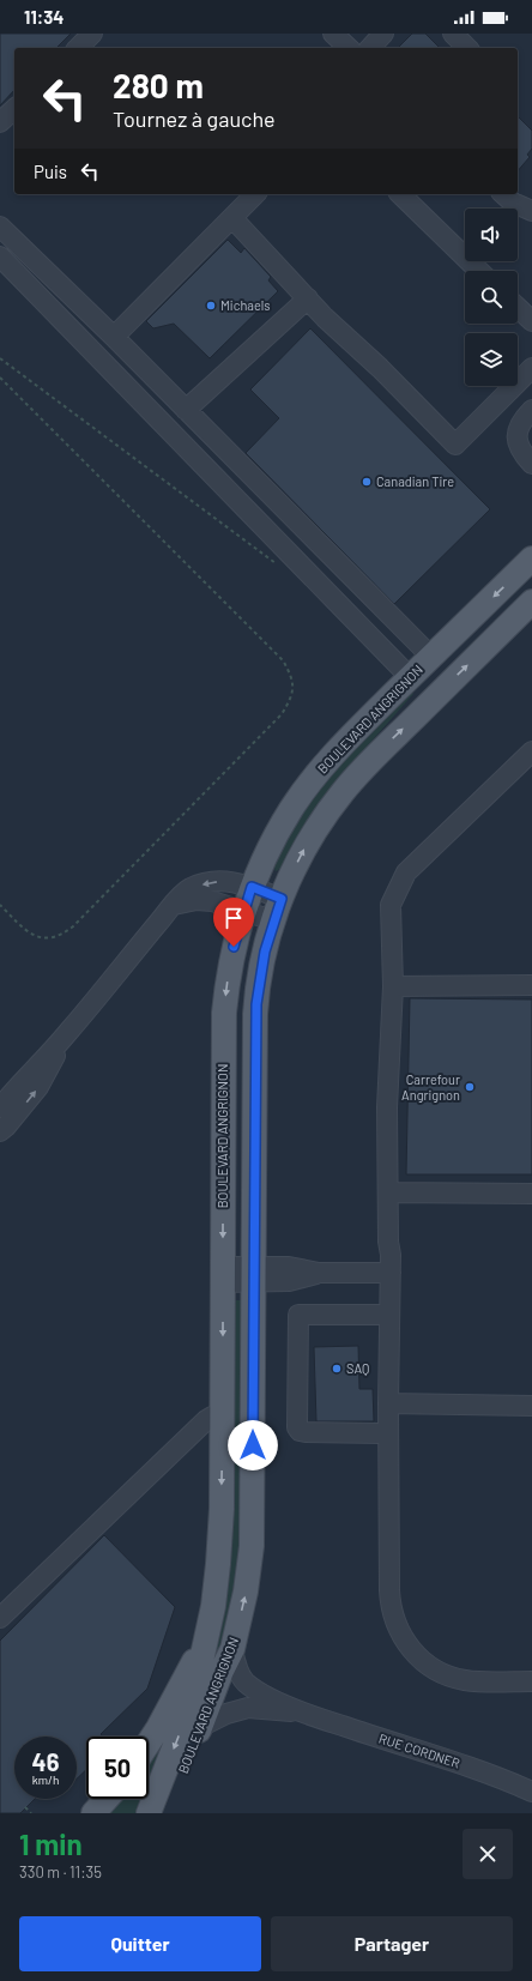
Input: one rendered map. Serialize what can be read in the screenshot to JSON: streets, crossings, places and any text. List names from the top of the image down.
{
  "streets": {
    "main road": ["BOULEVARD ANGRIGNON"],
    "street": ["RUE CORDNER"]
  },
  "places": [
    "Michaels",
    "Canadian Tire",
    "Carrefour Angrignon",
    "SAQ"
  ],
  "page": {
    "status": "11:34",
    "turn": ["280 m", "Tournez à gauche"],
    "then": "Puis",
    "speed": "46 km/h",
    "limit": "50",
    "heading": ["1 min", "330 m · 11:35"],
    "buttons": ["Quitter", "Partager"]
  }
}
